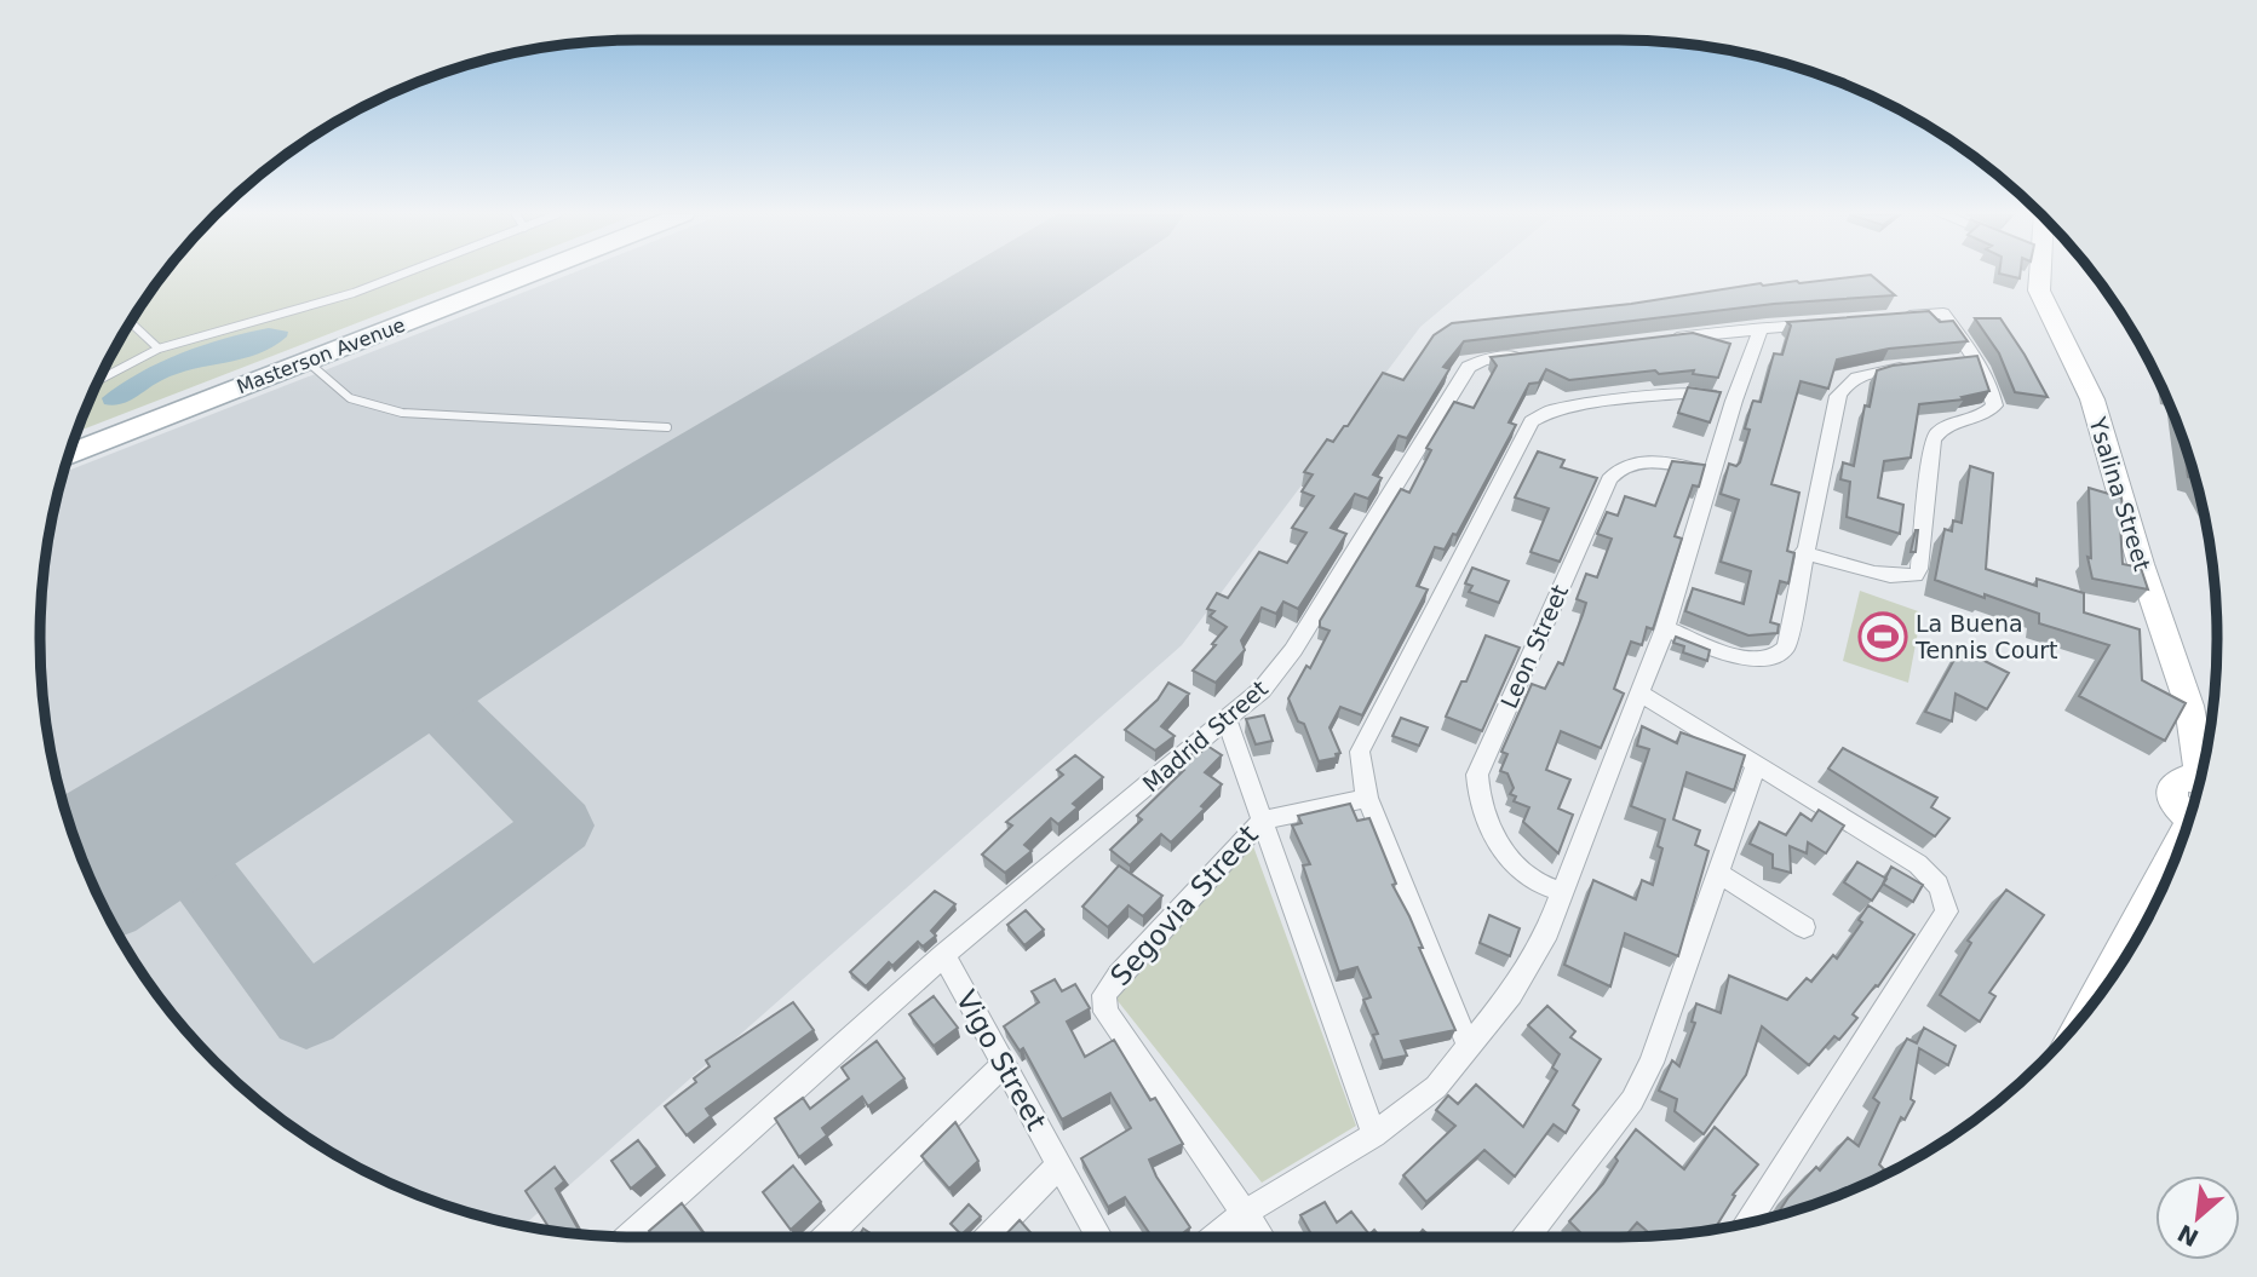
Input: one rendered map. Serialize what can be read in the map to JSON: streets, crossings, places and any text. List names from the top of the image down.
{
  "streets": {
    "main road": ["Masterson Avenue"],
    "street": [
      "Ysalina Street",
      "Leon Street",
      "Madrid Street",
      "Segovia Street",
      "Vigo Street"
    ]
  },
  "crossings": [
    ["Madrid Street", "Vigo Street"]
  ],
  "places": {
    "sports": ["La Buena Tennis Court"]
  },
  "north": "bottom left"
}
